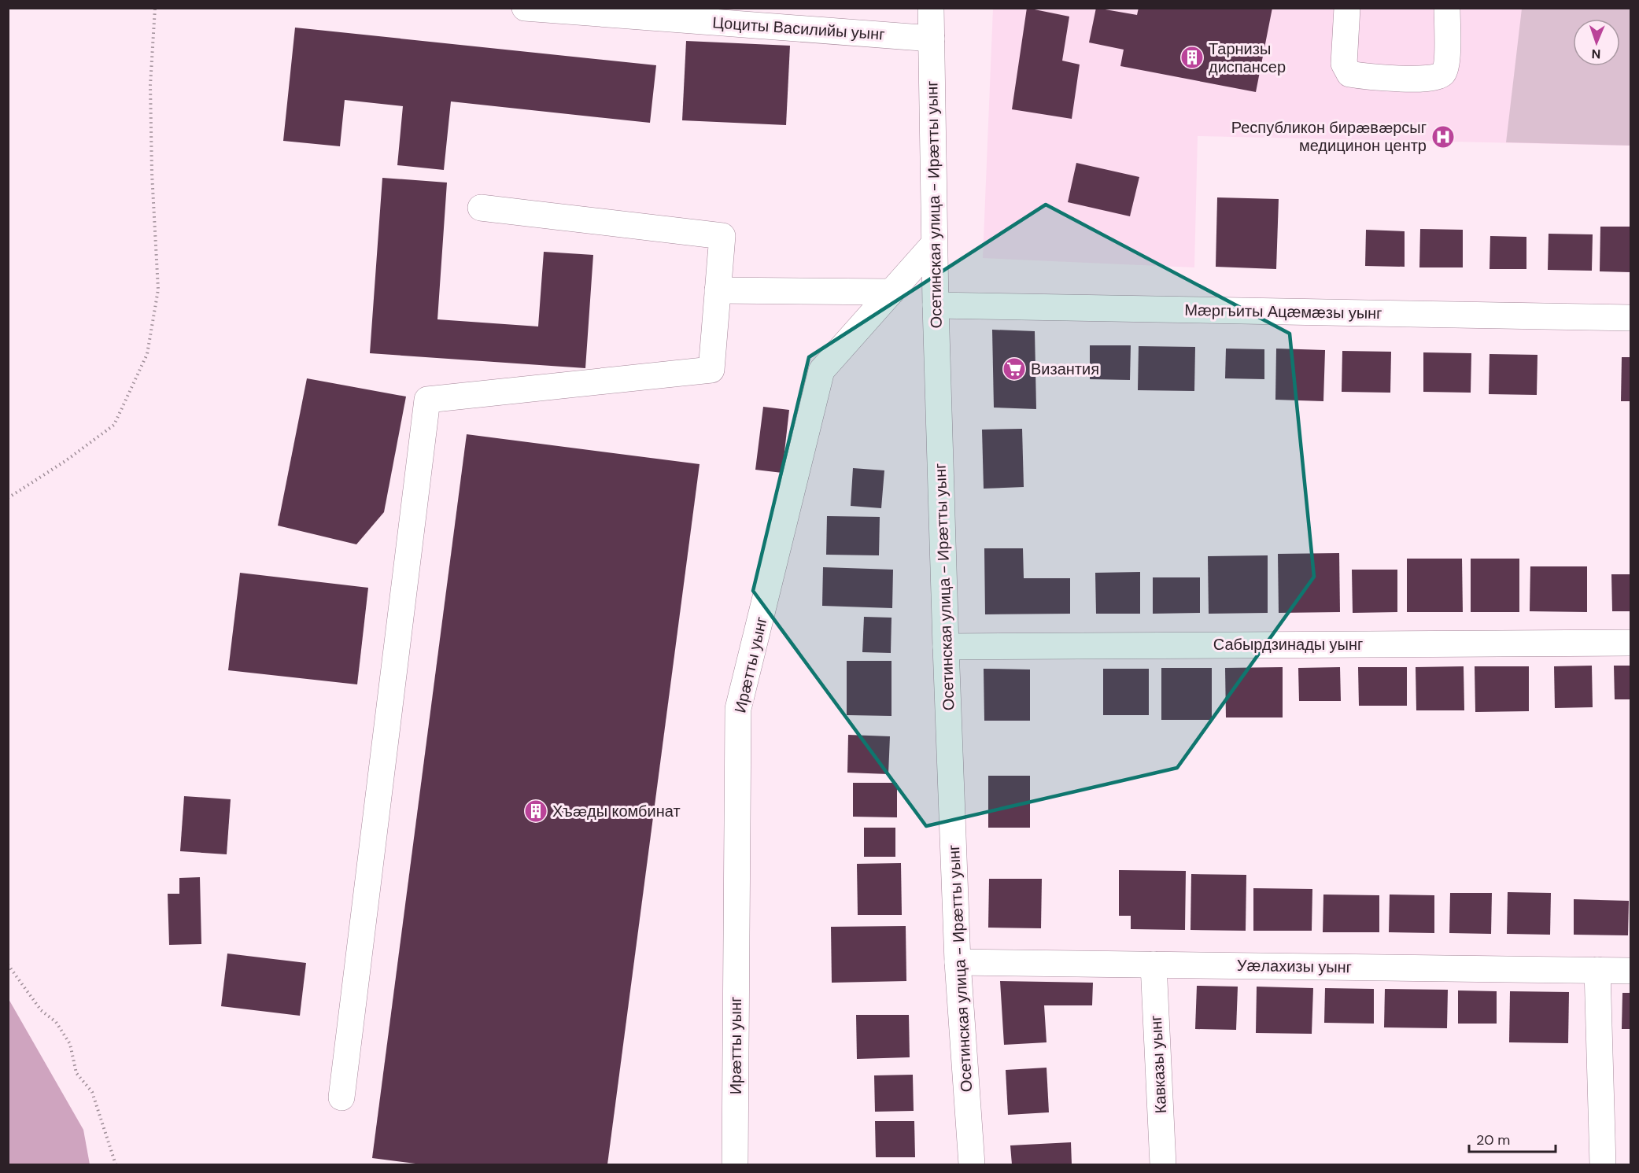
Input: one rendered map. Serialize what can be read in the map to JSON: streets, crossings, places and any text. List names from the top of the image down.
{
  "streets": {
    "street": [
      "Цоциты Василийы уынг",
      "Осетинская улица - Ирæтты уынг",
      "Мӕргъиты Ацӕмӕзы уынг",
      "Сабырдзинады уынг",
      "Ирæтты уынг",
      "Уӕлахизы уынг",
      "Кавказы уынг"
    ]
  },
  "crossings": [
    ["Цоциты Василийы уынг", "Осетинская улица - Ирæтты уынг"],
    ["Осетинская улица - Ирæтты уынг", "Мӕргъиты Ацӕмӕзы уынг"],
    ["Осетинская улица - Ирæтты уынг", "Сабырдзинады уынг"],
    ["Осетинская улица - Ирæтты уынг", "Ирæтты уынг"],
    ["Осетинская улица - Ирæтты уынг", "Уӕлахизы уынг"],
    ["Уӕлахизы уынг", "Кавказы уынг"]
  ],
  "places": {
    "building": ["Тарнизы диспансер", "Хъæды комбинат"],
    "hospital": ["Республикон бирæвæрсыг медицинон центр"],
    "supermarket": ["Византия"]
  },
  "scale_bar": "20 m",
  "north": "bottom"
}
